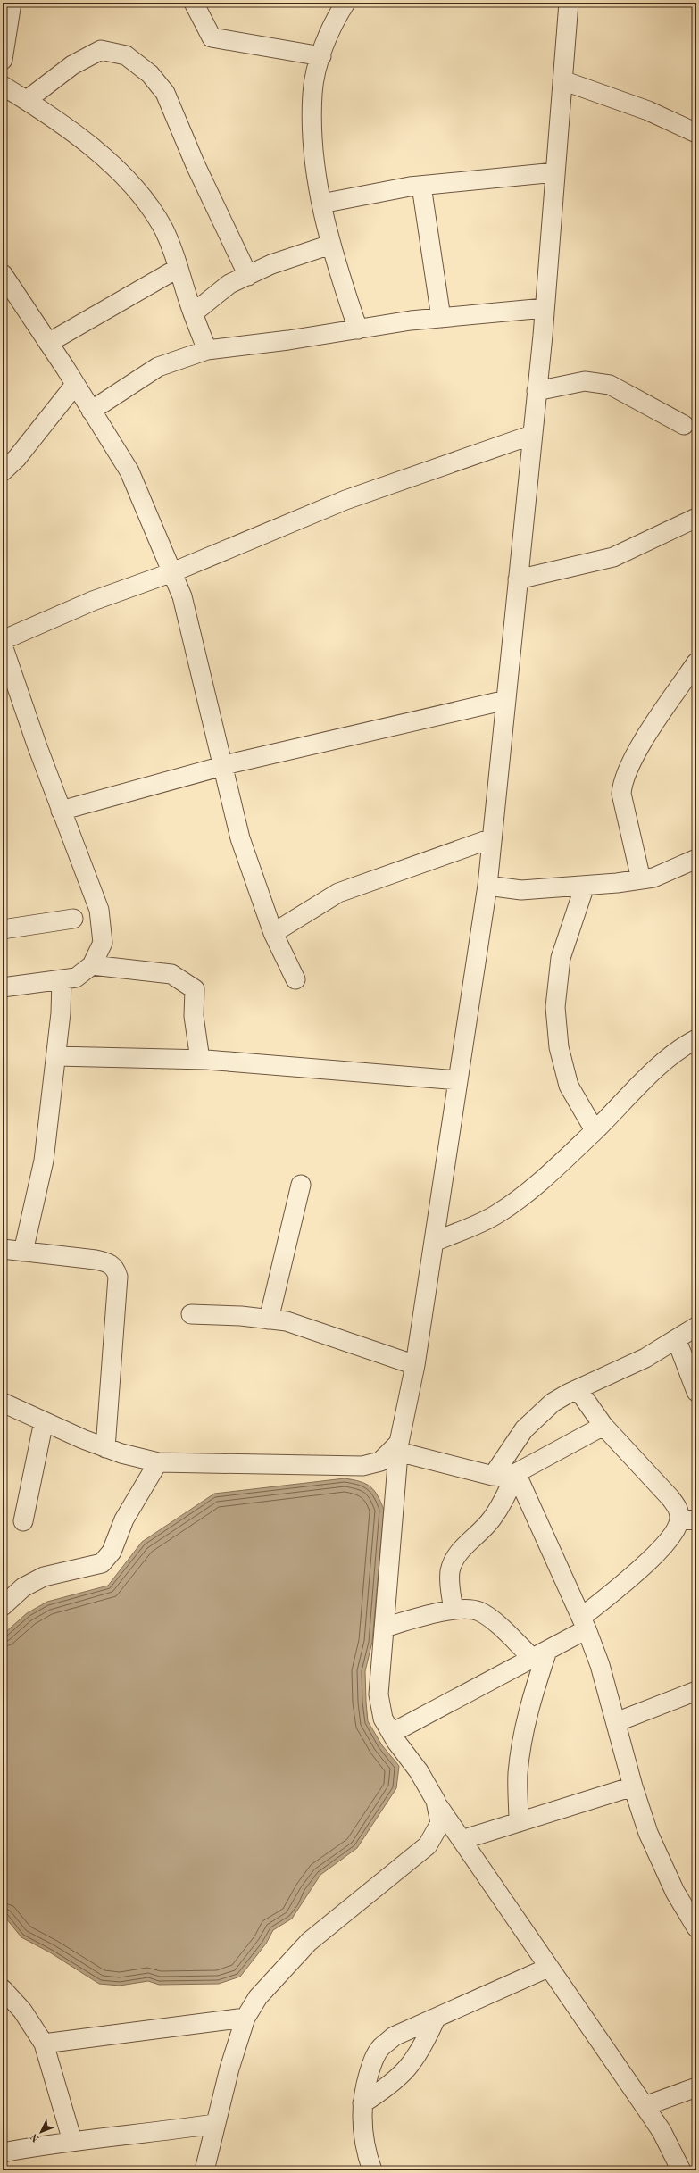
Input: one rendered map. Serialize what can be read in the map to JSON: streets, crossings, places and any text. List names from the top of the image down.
{
  "north": "bottom left"
}
